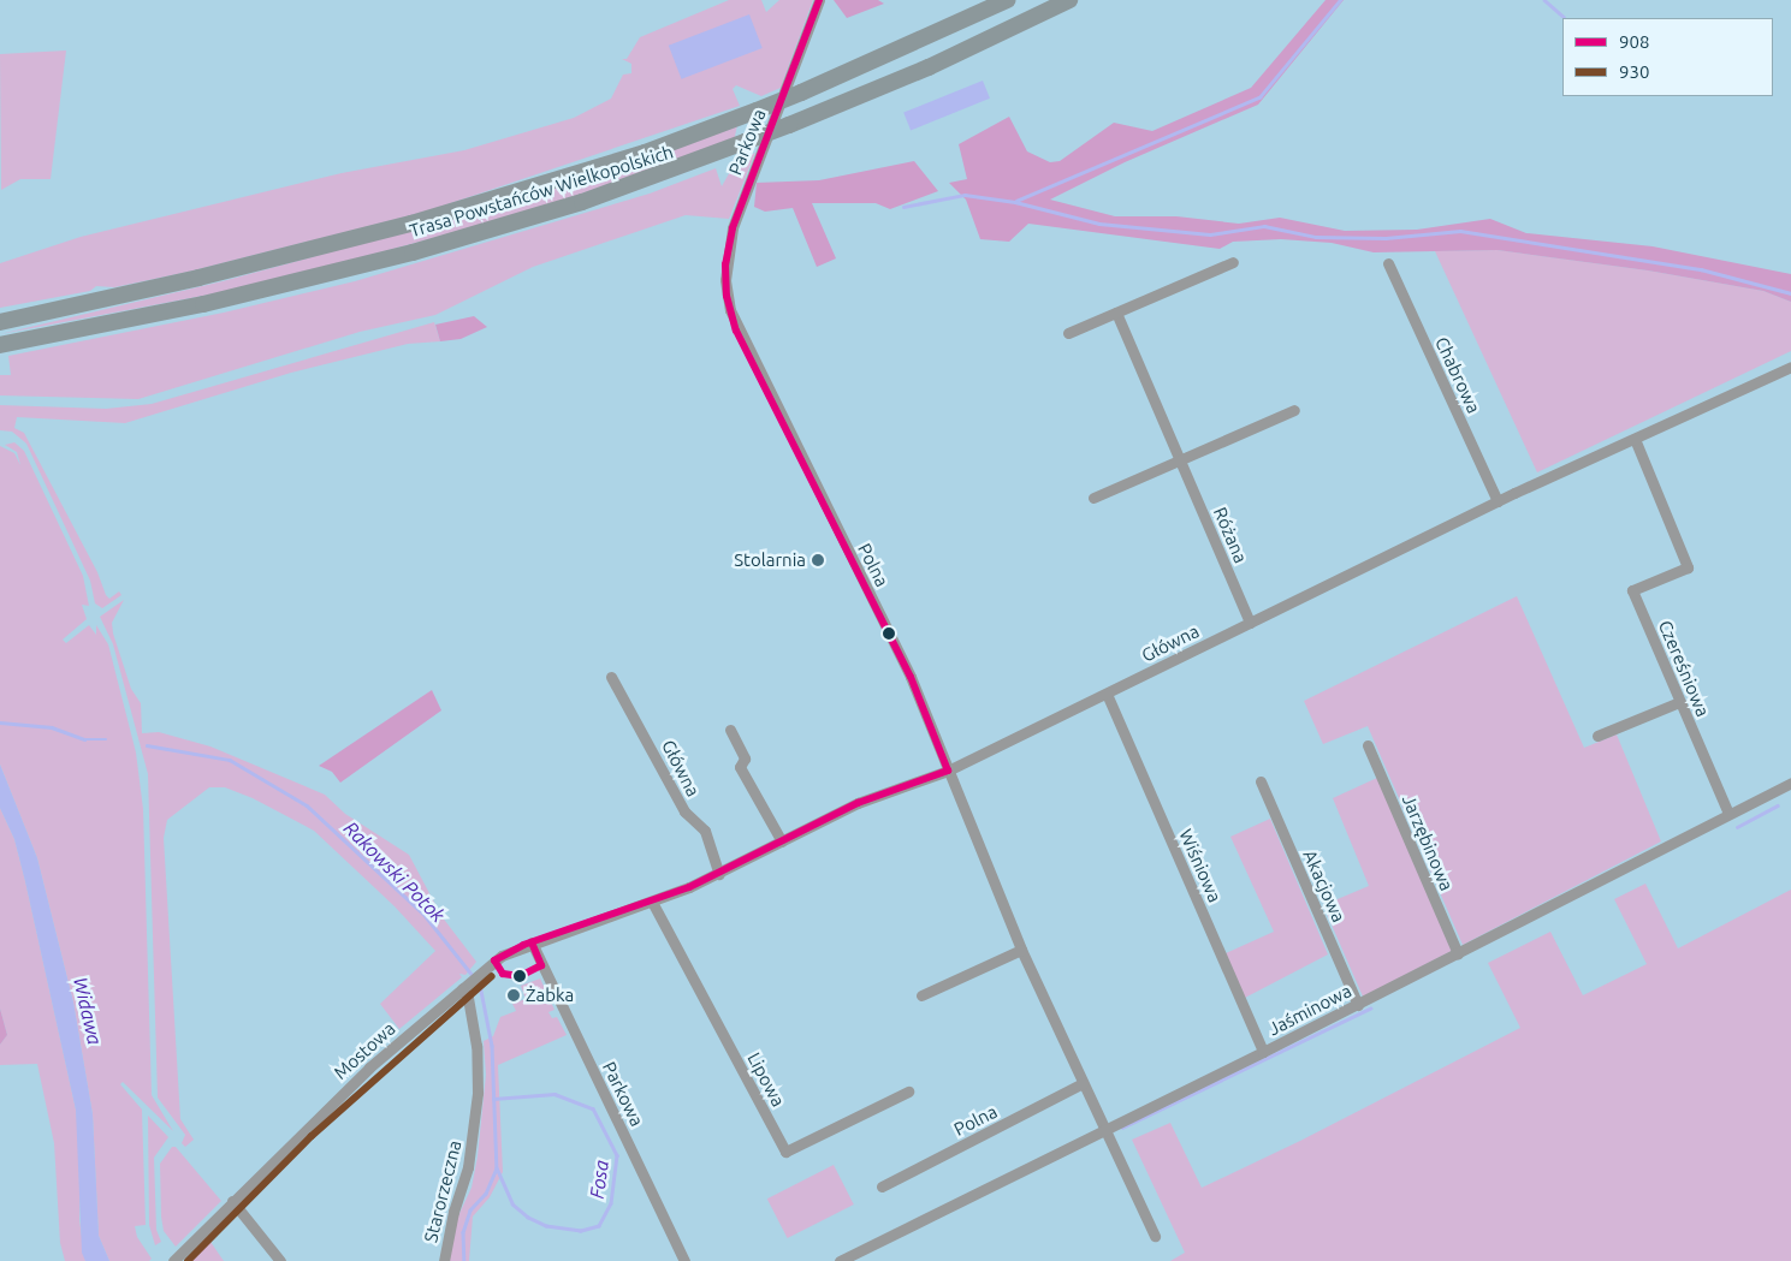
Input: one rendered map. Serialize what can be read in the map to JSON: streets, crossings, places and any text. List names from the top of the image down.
{
  "streets": {
    "highway": ["Trasa Powstańców Wielkopolskich"],
    "street": [
      "Parkowa",
      "Chabrowa",
      "Różana",
      "Polna",
      "Główna",
      "Czereśniowa",
      "Jarzębinowa",
      "Wiśniowa",
      "Akacjowa",
      "Jaśminowa",
      "Mostowa",
      "Lipowa",
      "Starorzeczna"
    ]
  },
  "crossings": [
    ["Parkowa", "Polna"],
    ["Parkowa", "Główna"],
    ["Parkowa", "Mostowa"],
    ["Chabrowa", "Główna"],
    ["Różana", "Główna"],
    ["Polna", "Główna"],
    ["Polna", "Jaśminowa"],
    ["Główna", "Czereśniowa"],
    ["Główna", "Wiśniowa"],
    ["Główna", "Mostowa"],
    ["Główna", "Lipowa"],
    ["Czereśniowa", "Jaśminowa"],
    ["Jarzębinowa", "Jaśminowa"],
    ["Wiśniowa", "Jaśminowa"],
    ["Akacjowa", "Jaśminowa"],
    ["Mostowa", "Starorzeczna"]
  ],
  "water": ["Rakowski Potok", "Widawa", "Fosa"],
  "places": ["Stolarnia", "Żabka"],
  "lines": ["transit line 908", "transit line 930"],
  "legend": ["908", "930"]
}
